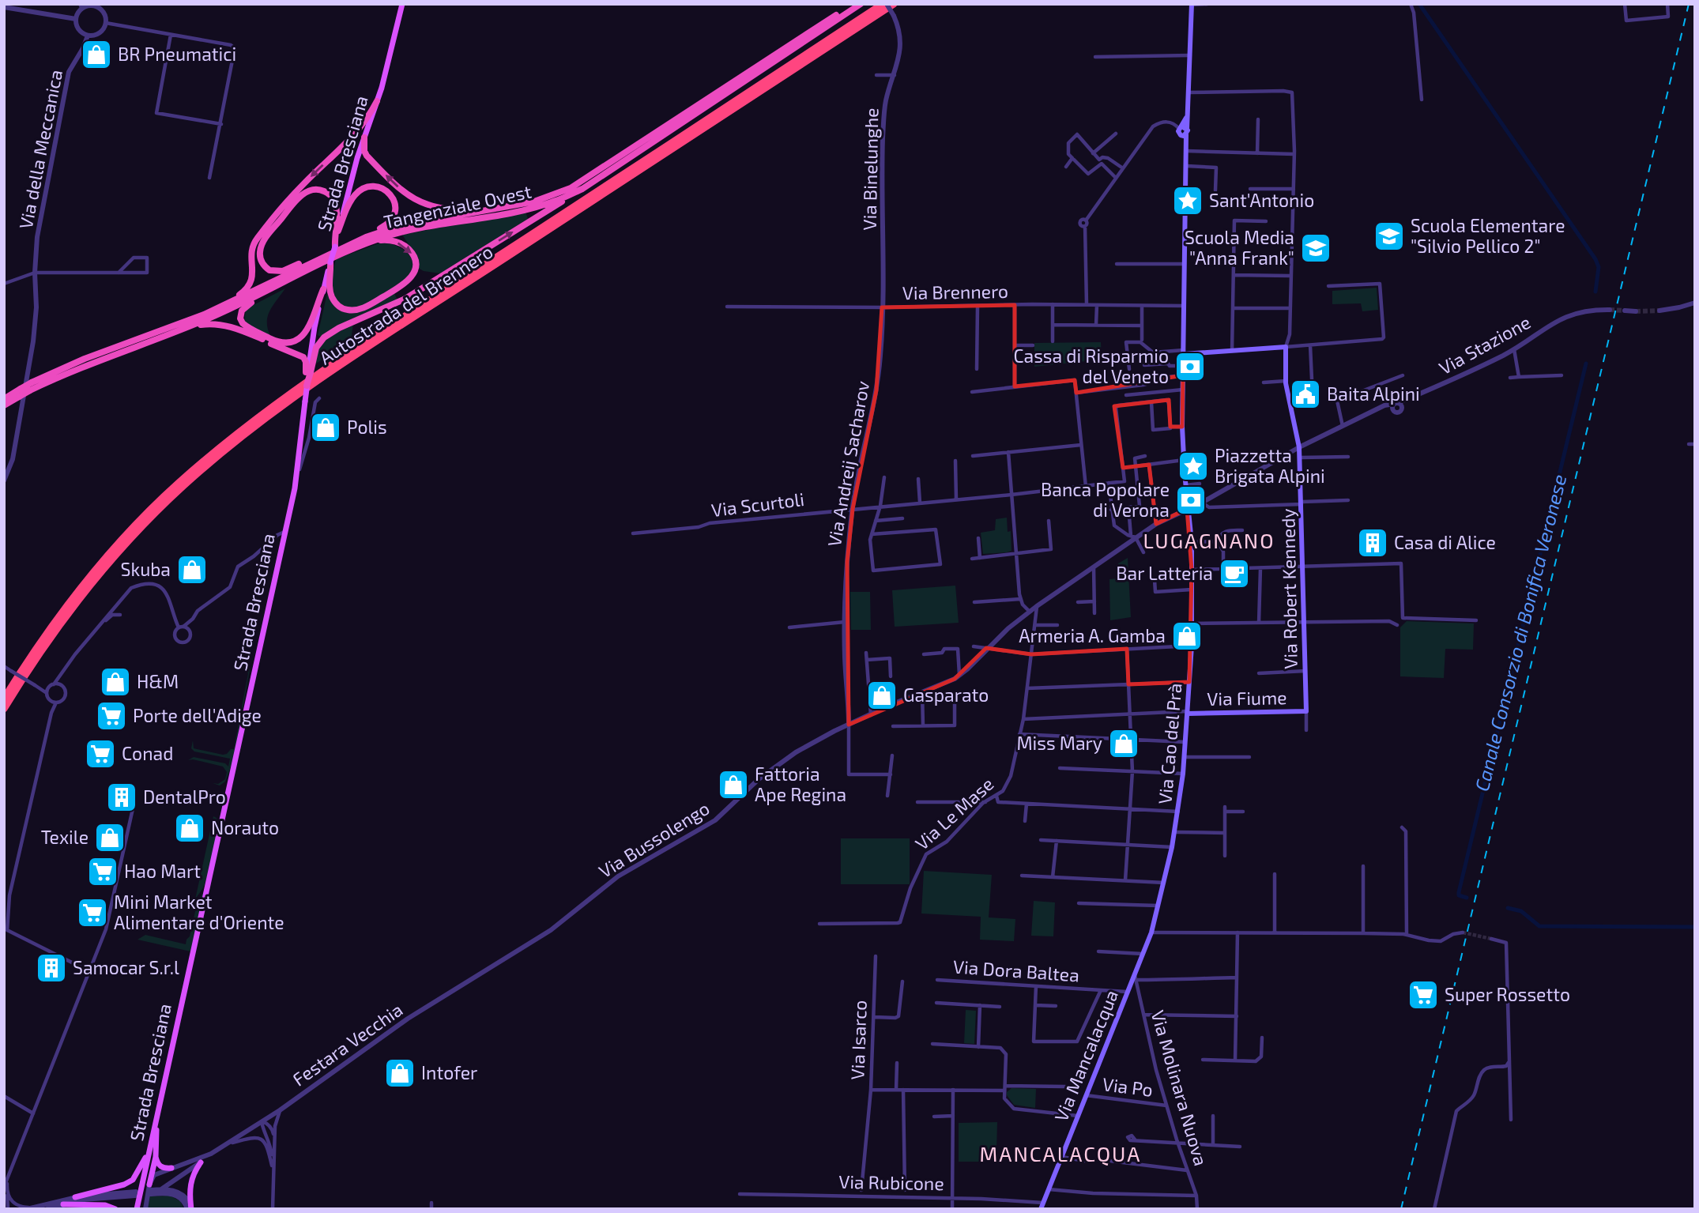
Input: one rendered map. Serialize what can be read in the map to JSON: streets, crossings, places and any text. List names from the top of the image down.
{
  "streets": {
    "highway": ["Tangenziale Ovest", "Autostrada del Brennero"],
    "main road": [
      "Strada Bresciana",
      "Via Robert Kennedy",
      "Via Fiume",
      "Via Cao del Prà",
      "Via Mancalacqua"
    ],
    "street": [
      "Via della Meccanica",
      "Via Binelunghe",
      "Via Brennero",
      "Via Stazione",
      "Via Andreij Sacharov",
      "Via Scurtoli",
      "Via Le Mase",
      "Via Bussolengo",
      "Via Dora Baltea",
      "Via Isarco",
      "Festara Vecchia",
      "Via Po",
      "Via Molinara Nuova",
      "Via Rubicone"
    ]
  },
  "crossings": [
    ["Via Binelunghe", "Via Brennero"],
    ["Via Binelunghe", "Autostrada del Brennero"],
    ["Via Binelunghe", "Via Andreij Sacharov"],
    ["Via Brennero", "Via Andreij Sacharov"],
    ["Via Brennero", "Via Cao del Prà"],
    ["Via Stazione", "Via Robert Kennedy"],
    ["Via Stazione", "Via Cao del Prà"],
    ["Via Stazione", "Via Bussolengo"],
    ["Via Andreij Sacharov", "Via Scurtoli"],
    ["Via Andreij Sacharov", "Via Bussolengo"],
    ["Via Robert Kennedy", "Via Fiume"],
    ["Via Fiume", "Via Cao del Prà"],
    ["Via Cao del Prà", "Via Mancalacqua"],
    ["Via Cao del Prà", "Via Molinara Nuova"],
    ["Via Bussolengo", "Festara Vecchia"],
    ["Via Dora Baltea", "Via Mancalacqua"],
    ["Via Mancalacqua", "Via Po"],
    ["Via Mancalacqua", "Via Molinara Nuova"],
    ["Via Mancalacqua", "Via Rubicone"],
    ["Via Po", "Via Molinara Nuova"]
  ],
  "districts": ["LUGAGNANO", "MANCALACQUA"],
  "water": ["Canale Consorzio di Bonifica Veronese"],
  "places": {
    "shop": [
      "BR Pneumatici",
      "Polis",
      "Skuba",
      "Armeria A. Gamba",
      "H&M",
      "Gasparato",
      "Miss Mary",
      "Fattoria Ape Regina",
      "Norauto",
      "Texile",
      "Intofer"
    ],
    "place": ["Sant'Antonio", "Piazzetta Brigata Alpini"],
    "school or university": ["Scuola Elementare \"Silvio Pellico 2\"", "Scuola Media \"Anna Frank\""],
    "bank": ["Cassa di Risparmio del Veneto", "Banca Popolare di Verona"],
    "public building": ["Baita Alpini"],
    "building": ["Casa di Alice", "DentalPro", "Samocar S.r.l"],
    "cafe": ["Bar Latteria"],
    "supermarket": [
      "Porte dell'Adige",
      "Conad",
      "Hao Mart",
      "Mini Market Alimentare d'Oriente",
      "Super Rossetto"
    ]
  }
}
